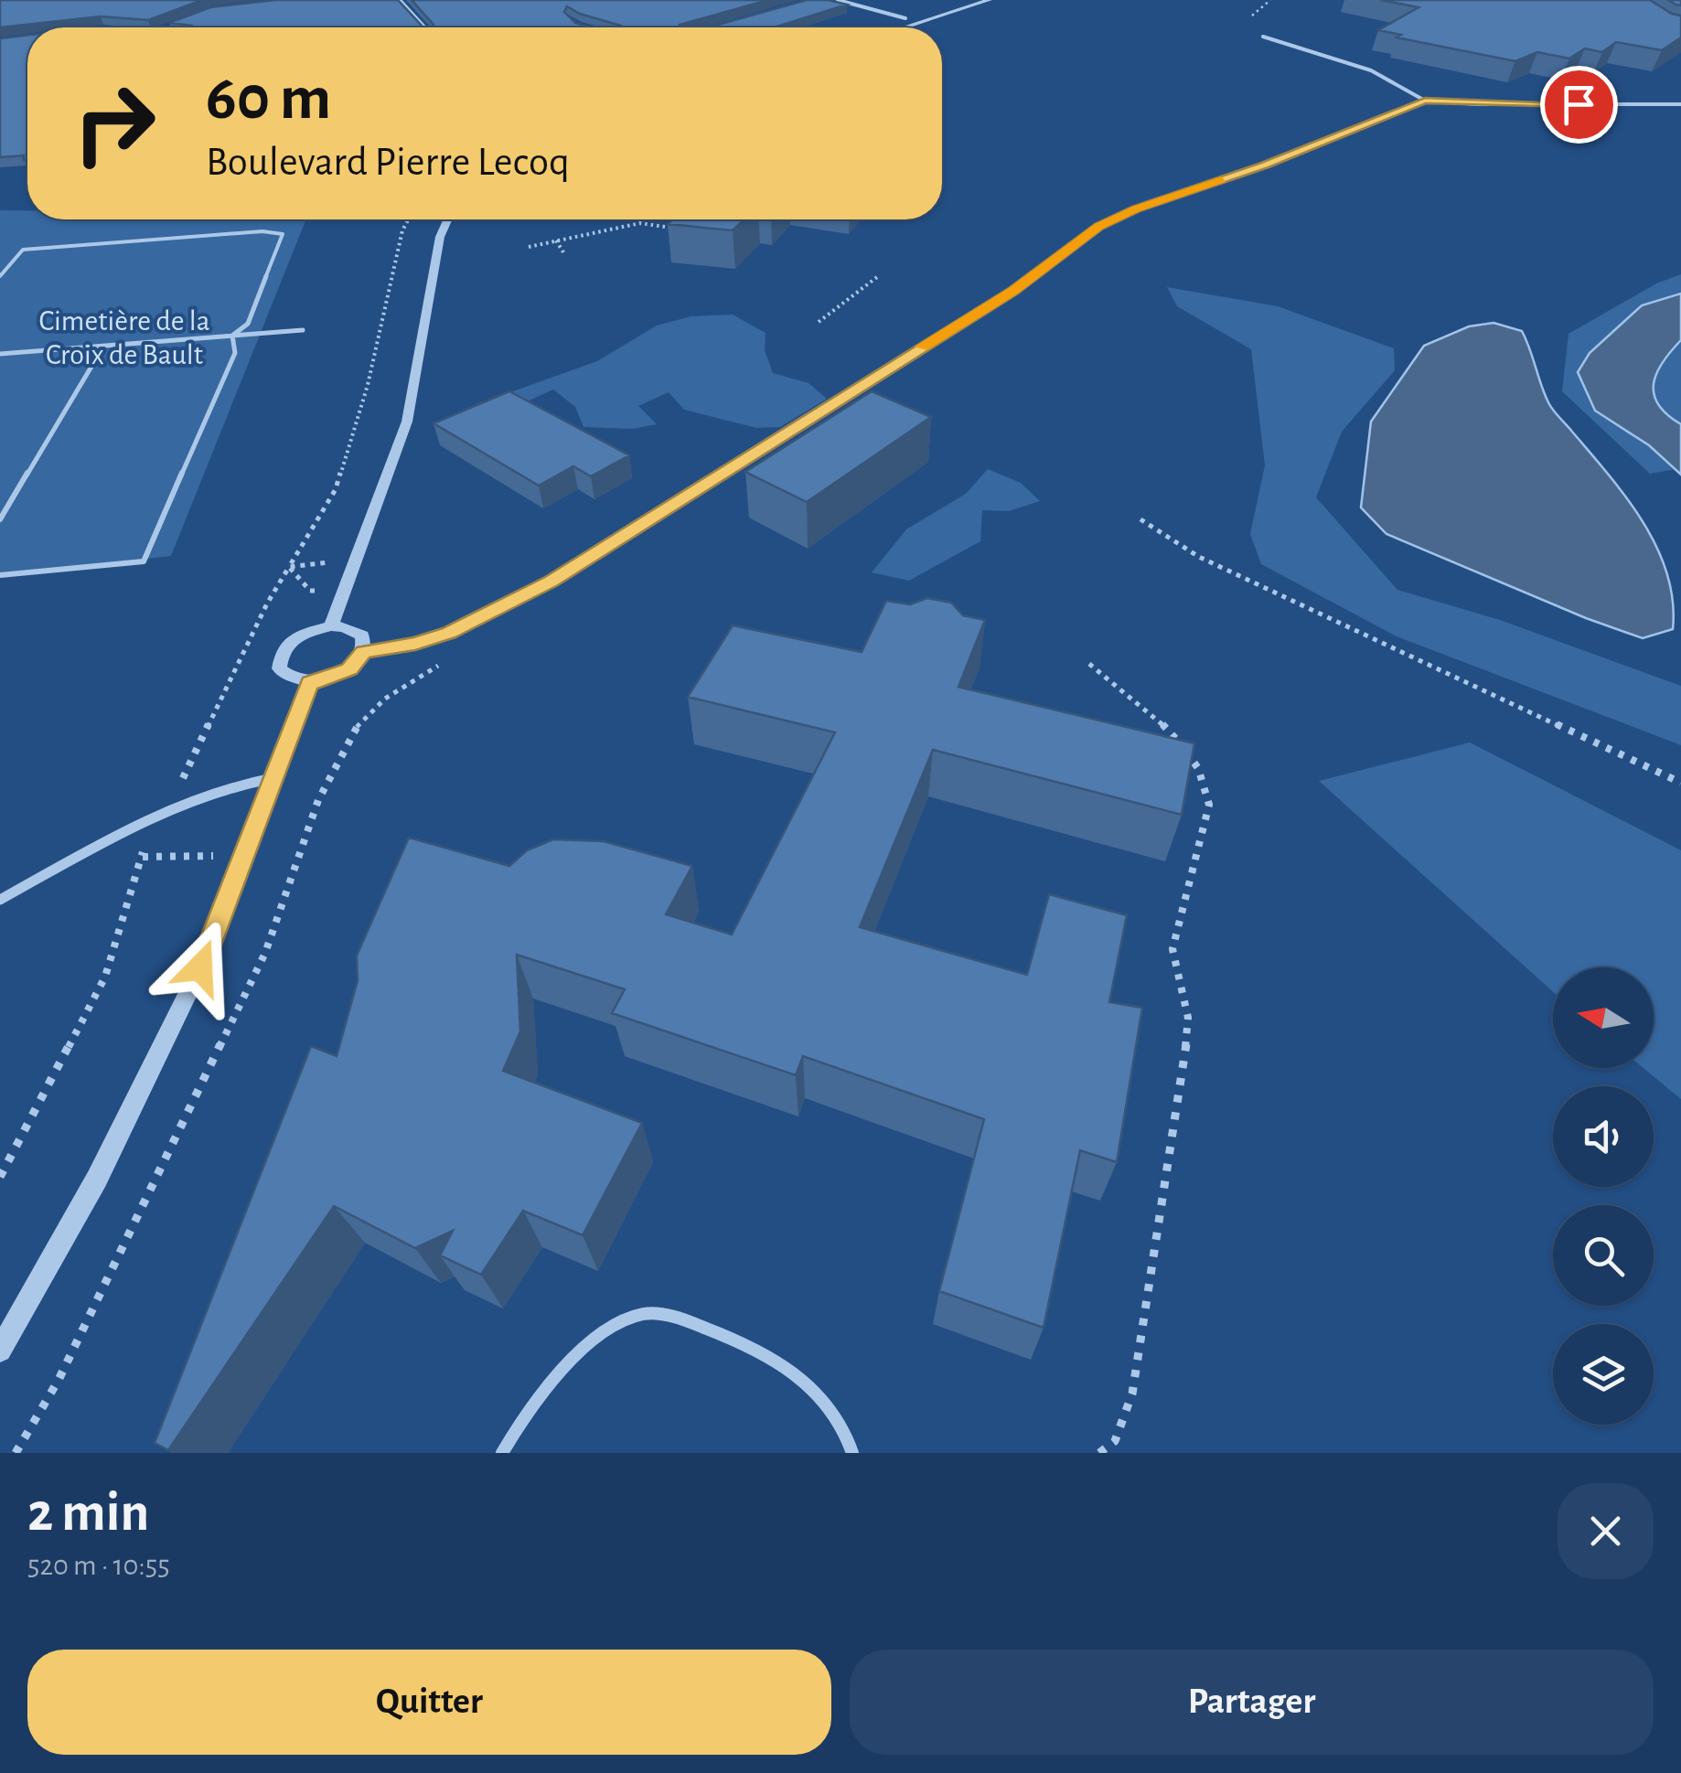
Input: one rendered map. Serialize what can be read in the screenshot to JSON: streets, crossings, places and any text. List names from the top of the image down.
{
  "parks": ["Cimetière de la Croix de Bault"],
  "north": "left",
  "page": {
    "turn": ["60 m", "Boulevard Pierre Lecoq"],
    "heading": ["2 min", "520 m · 10:55"],
    "buttons": ["Quitter", "Partager"]
  }
}
